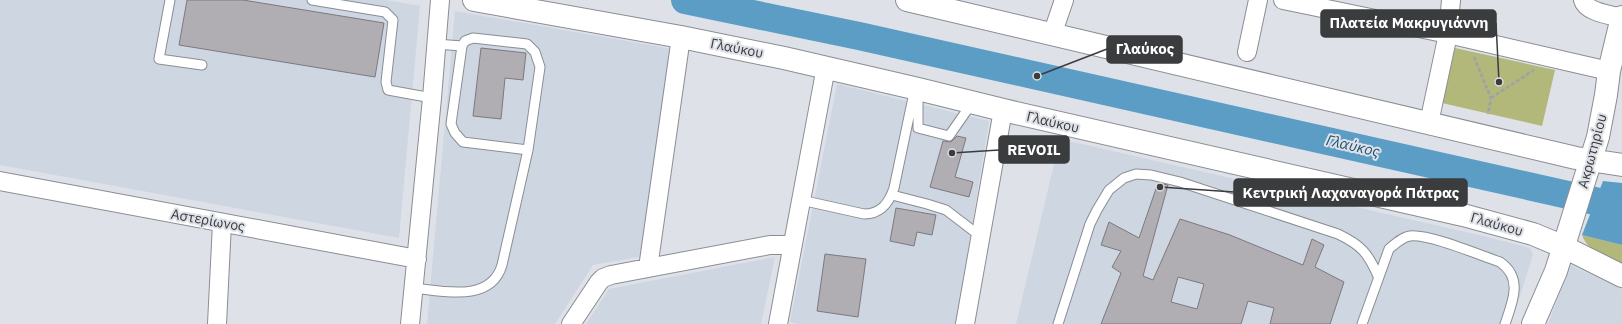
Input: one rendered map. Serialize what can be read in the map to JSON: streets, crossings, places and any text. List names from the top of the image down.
{
  "streets": {
    "main road": ["Γλαύκου", "Ακρωτηρίου"],
    "street": ["Αστερίωνος"]
  },
  "crossings": [
    ["Γλαύκου", "Ακρωτηρίου"]
  ],
  "water": ["Γλαύκος"],
  "places": [
    "Γλαύκος",
    "Πλατεία Μακρυγιάννη",
    "REVOIL",
    "Κεντρική Λαχαναγορά Πάτρας"
  ]
}
